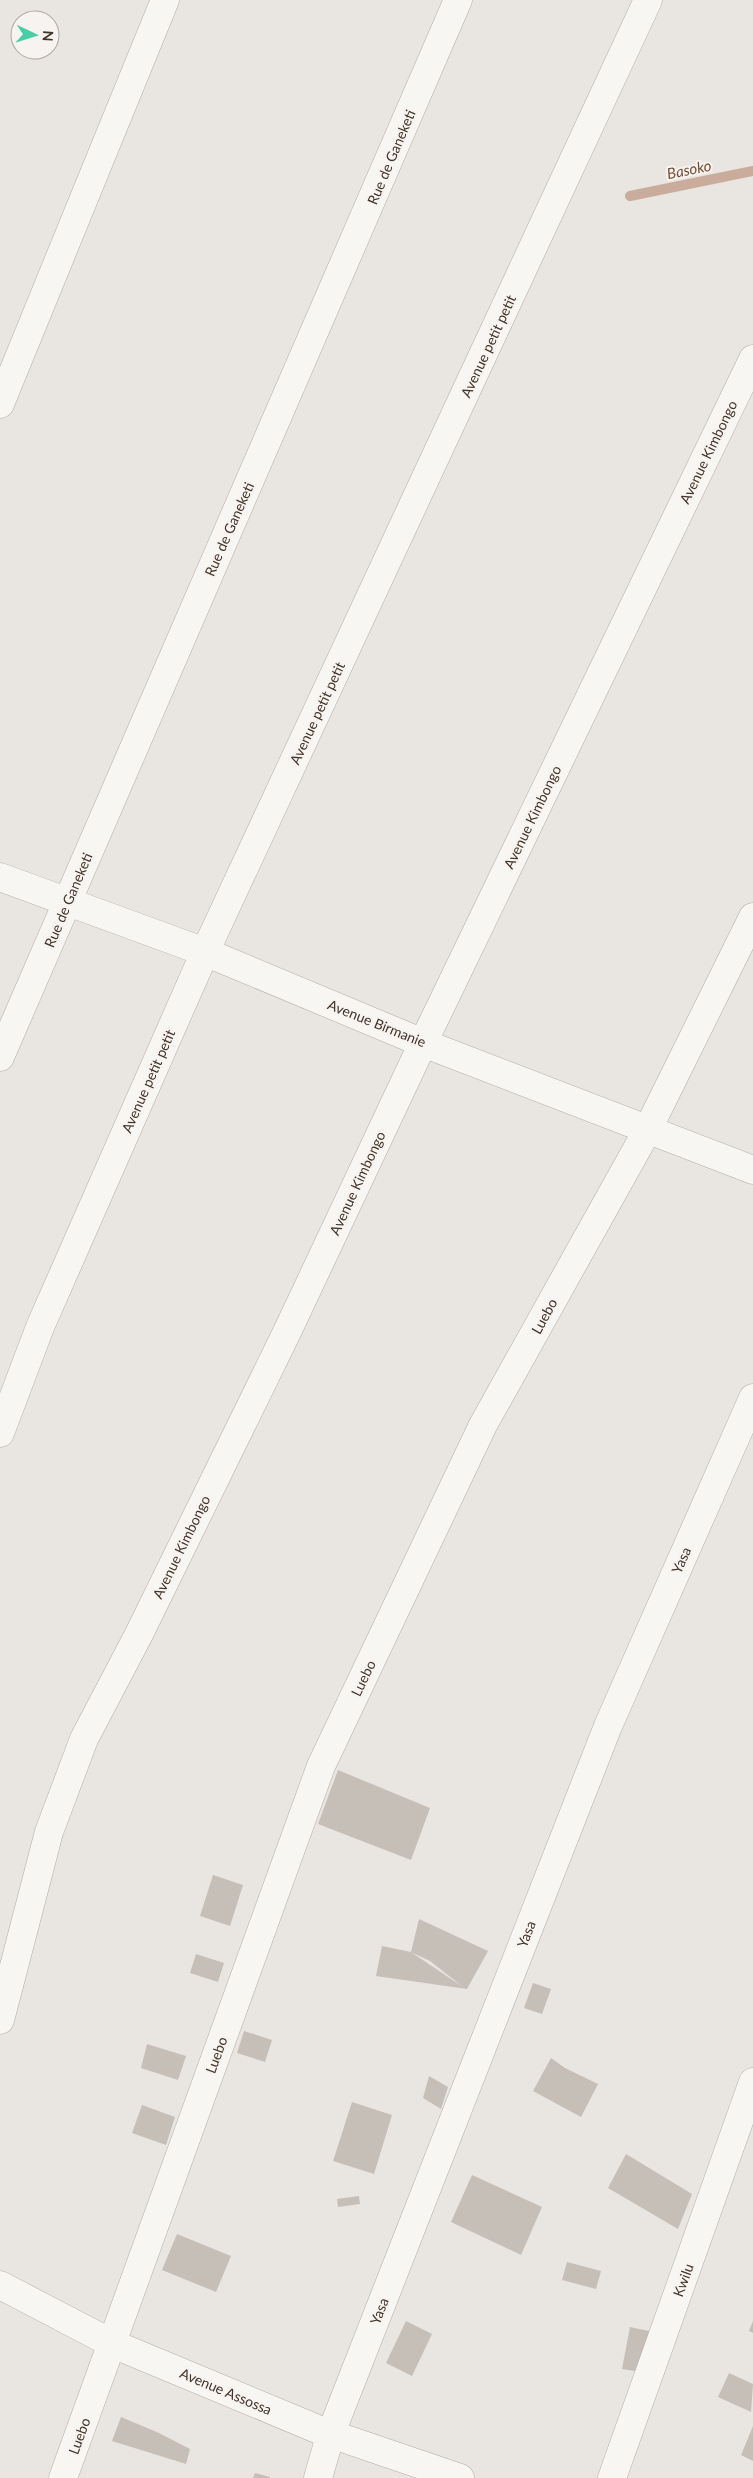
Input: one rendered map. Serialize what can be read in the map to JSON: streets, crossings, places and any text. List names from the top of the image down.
{
  "streets": {
    "street": [
      "Rue de Ganeketi",
      "Avenue petit petit",
      "Avenue Kimbongo",
      "Avenue Birmanie",
      "Luebo",
      "Yasa",
      "Kwilu",
      "Avenue Assossa"
    ]
  },
  "crossings": [
    ["Rue de Ganeketi", "Avenue Birmanie"],
    ["Avenue petit petit", "Avenue Birmanie"],
    ["Avenue Kimbongo", "Avenue Birmanie"],
    ["Avenue Birmanie", "Luebo"],
    ["Luebo", "Avenue Assossa"],
    ["Yasa", "Avenue Assossa"]
  ],
  "water": ["Basoko"],
  "north": "right"
}
